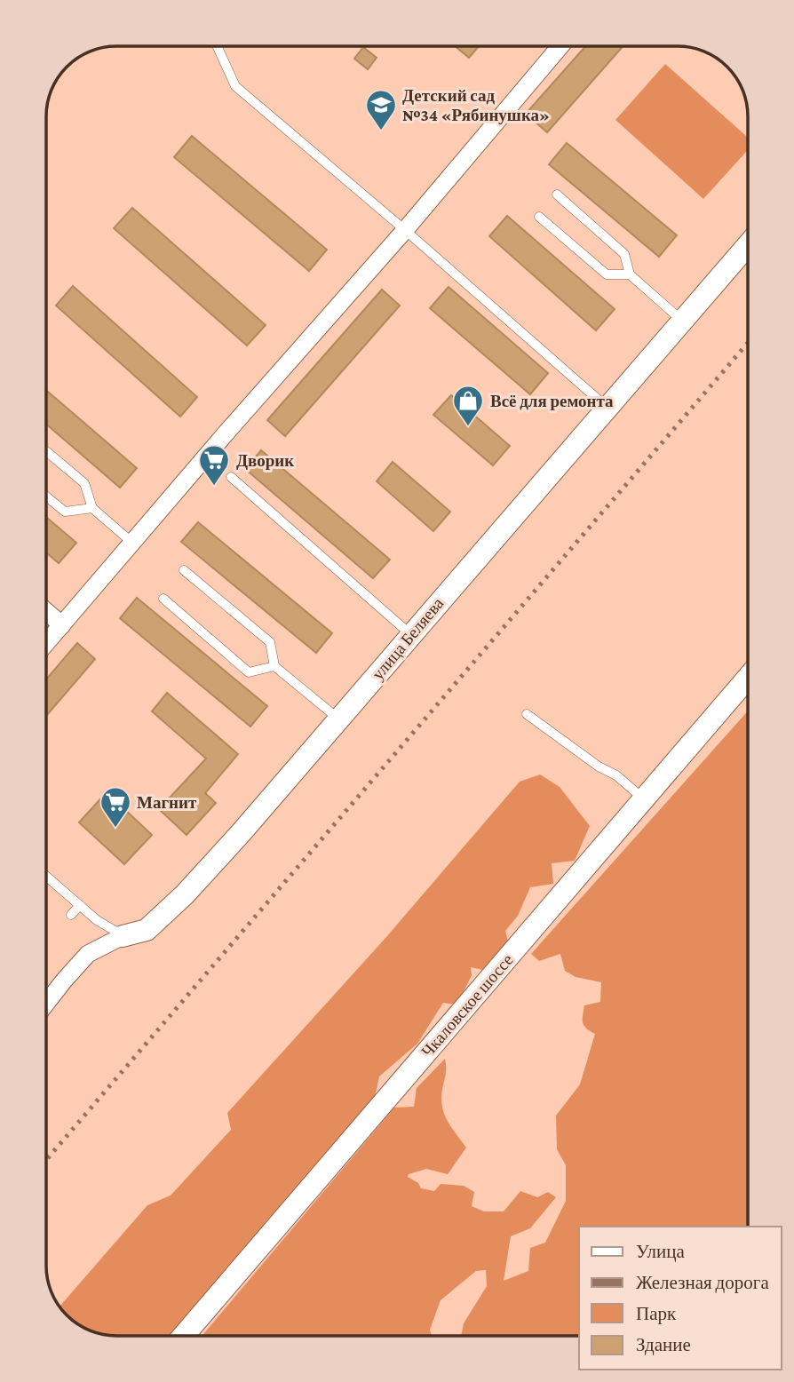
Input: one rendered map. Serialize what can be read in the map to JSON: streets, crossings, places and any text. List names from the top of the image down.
{
  "streets": {
    "street": ["улица Беляева", "Чкаловское шоссе"]
  },
  "places": {
    "school or university": ["Детский сад №34 «Рябинушка»"],
    "shop": ["Всё для ремонта"],
    "supermarket": ["Дворик", "Магнит"]
  },
  "legend": [
    "Улица",
    "Железная дорога",
    "Парк",
    "Здание"
  ]
}
